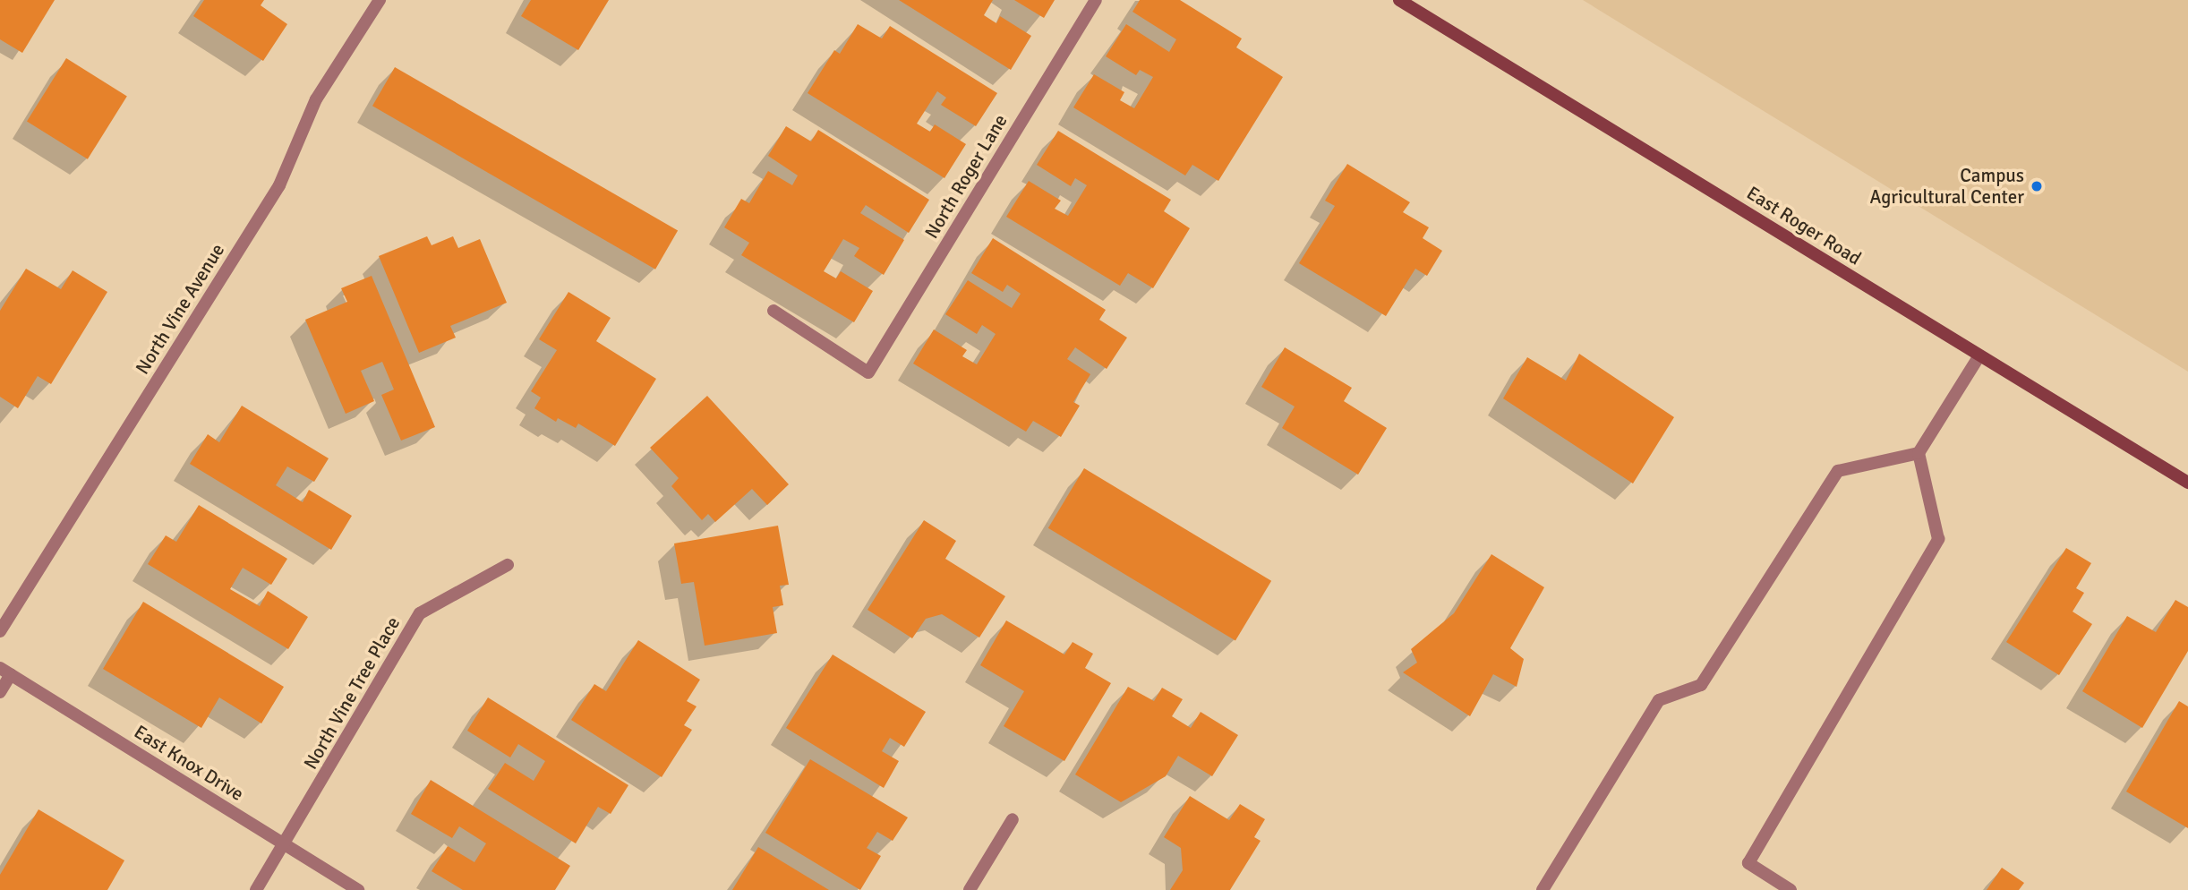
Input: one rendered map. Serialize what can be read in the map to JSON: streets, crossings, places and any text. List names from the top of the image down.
{
  "streets": {
    "street": [
      "North Roger Lane",
      "East Roger Road",
      "North Vine Avenue",
      "North Vine Tree Place",
      "East Knox Drive"
    ]
  },
  "crossings": [
    ["North Vine Tree Place", "East Knox Drive"]
  ],
  "places": ["Campus Agricultural Center"]
}
